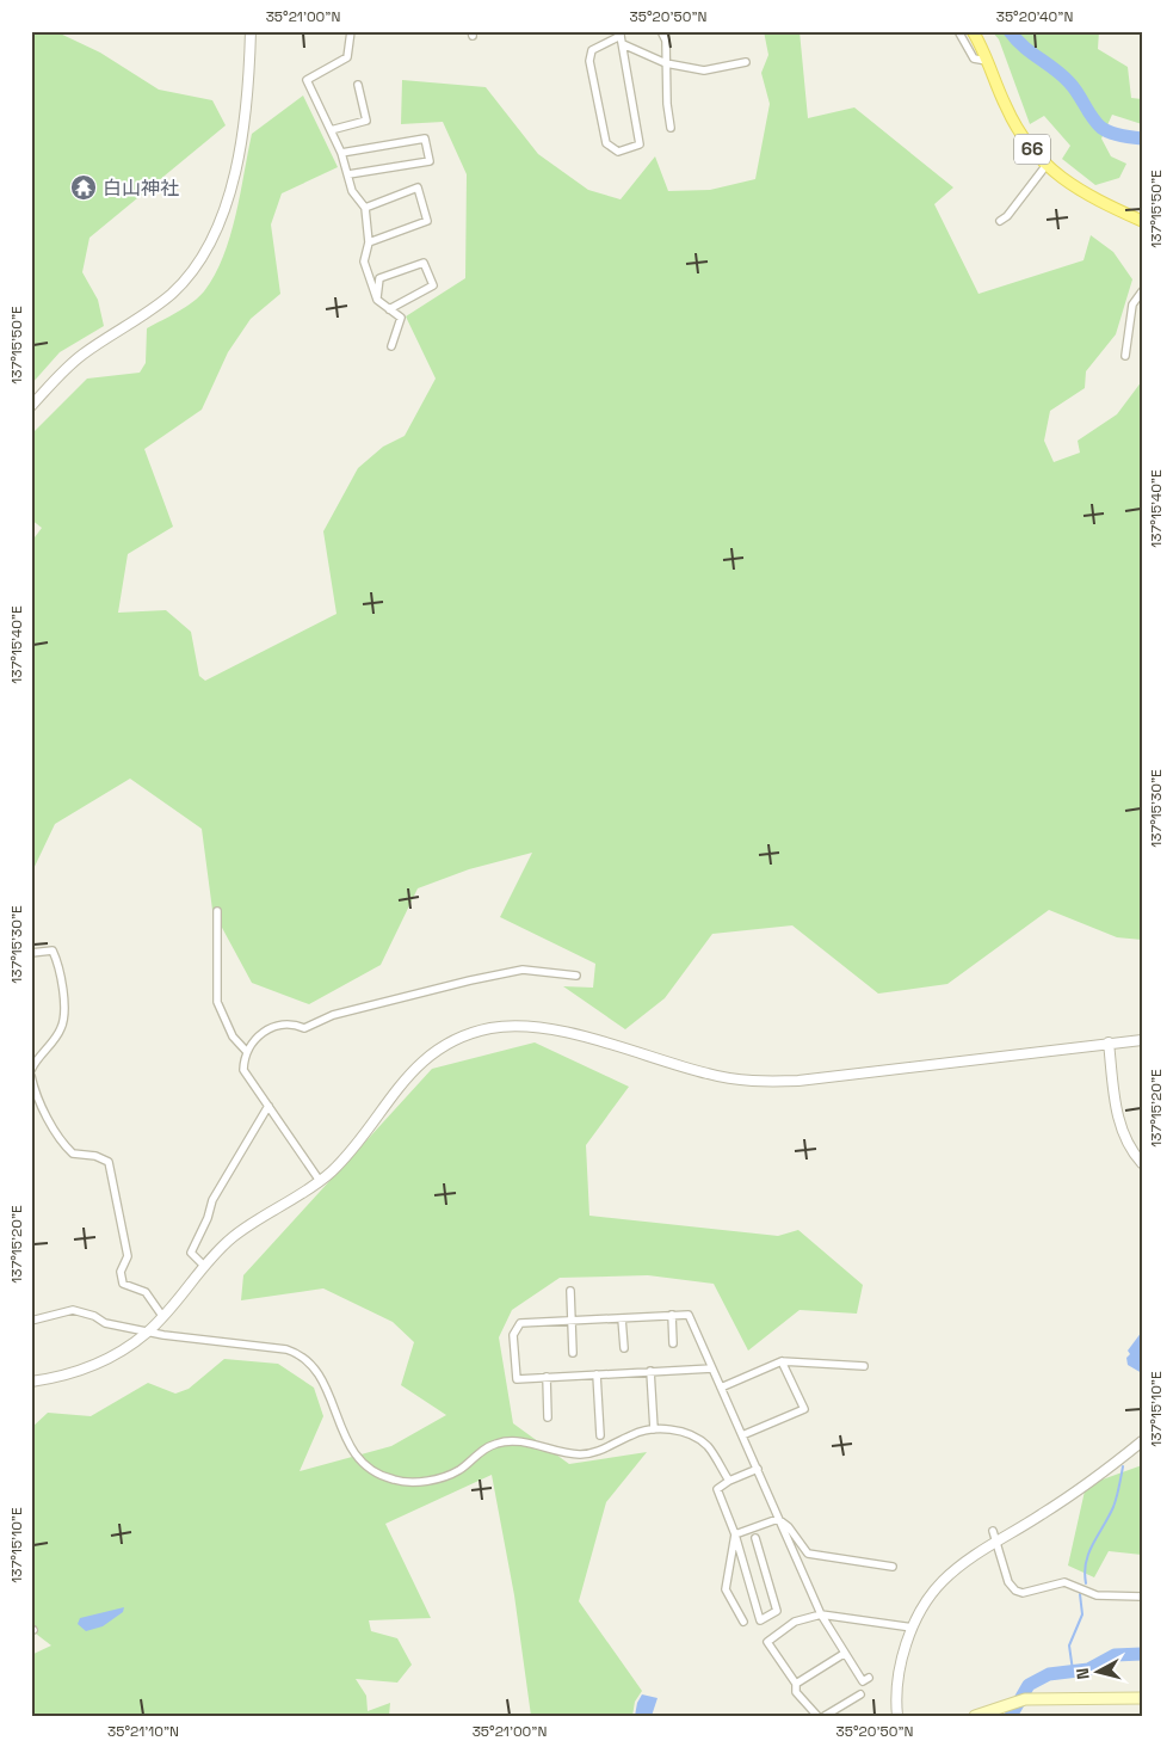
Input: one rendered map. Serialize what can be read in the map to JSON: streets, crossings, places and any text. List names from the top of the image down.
{
  "streets": {
    "main road": ["66"]
  },
  "places": {
    "temple": ["白山神社"]
  },
  "north": "left",
  "coordinates": [
    "35°21'00\"N",
    "35°20'50\"N",
    "35°20'40\"N",
    "137°15'50\"E",
    "137°15'40\"E",
    "137°15'30\"E",
    "137°15'20\"E",
    "137°15'10\"E",
    "35°21'10\"N"
  ]
}
